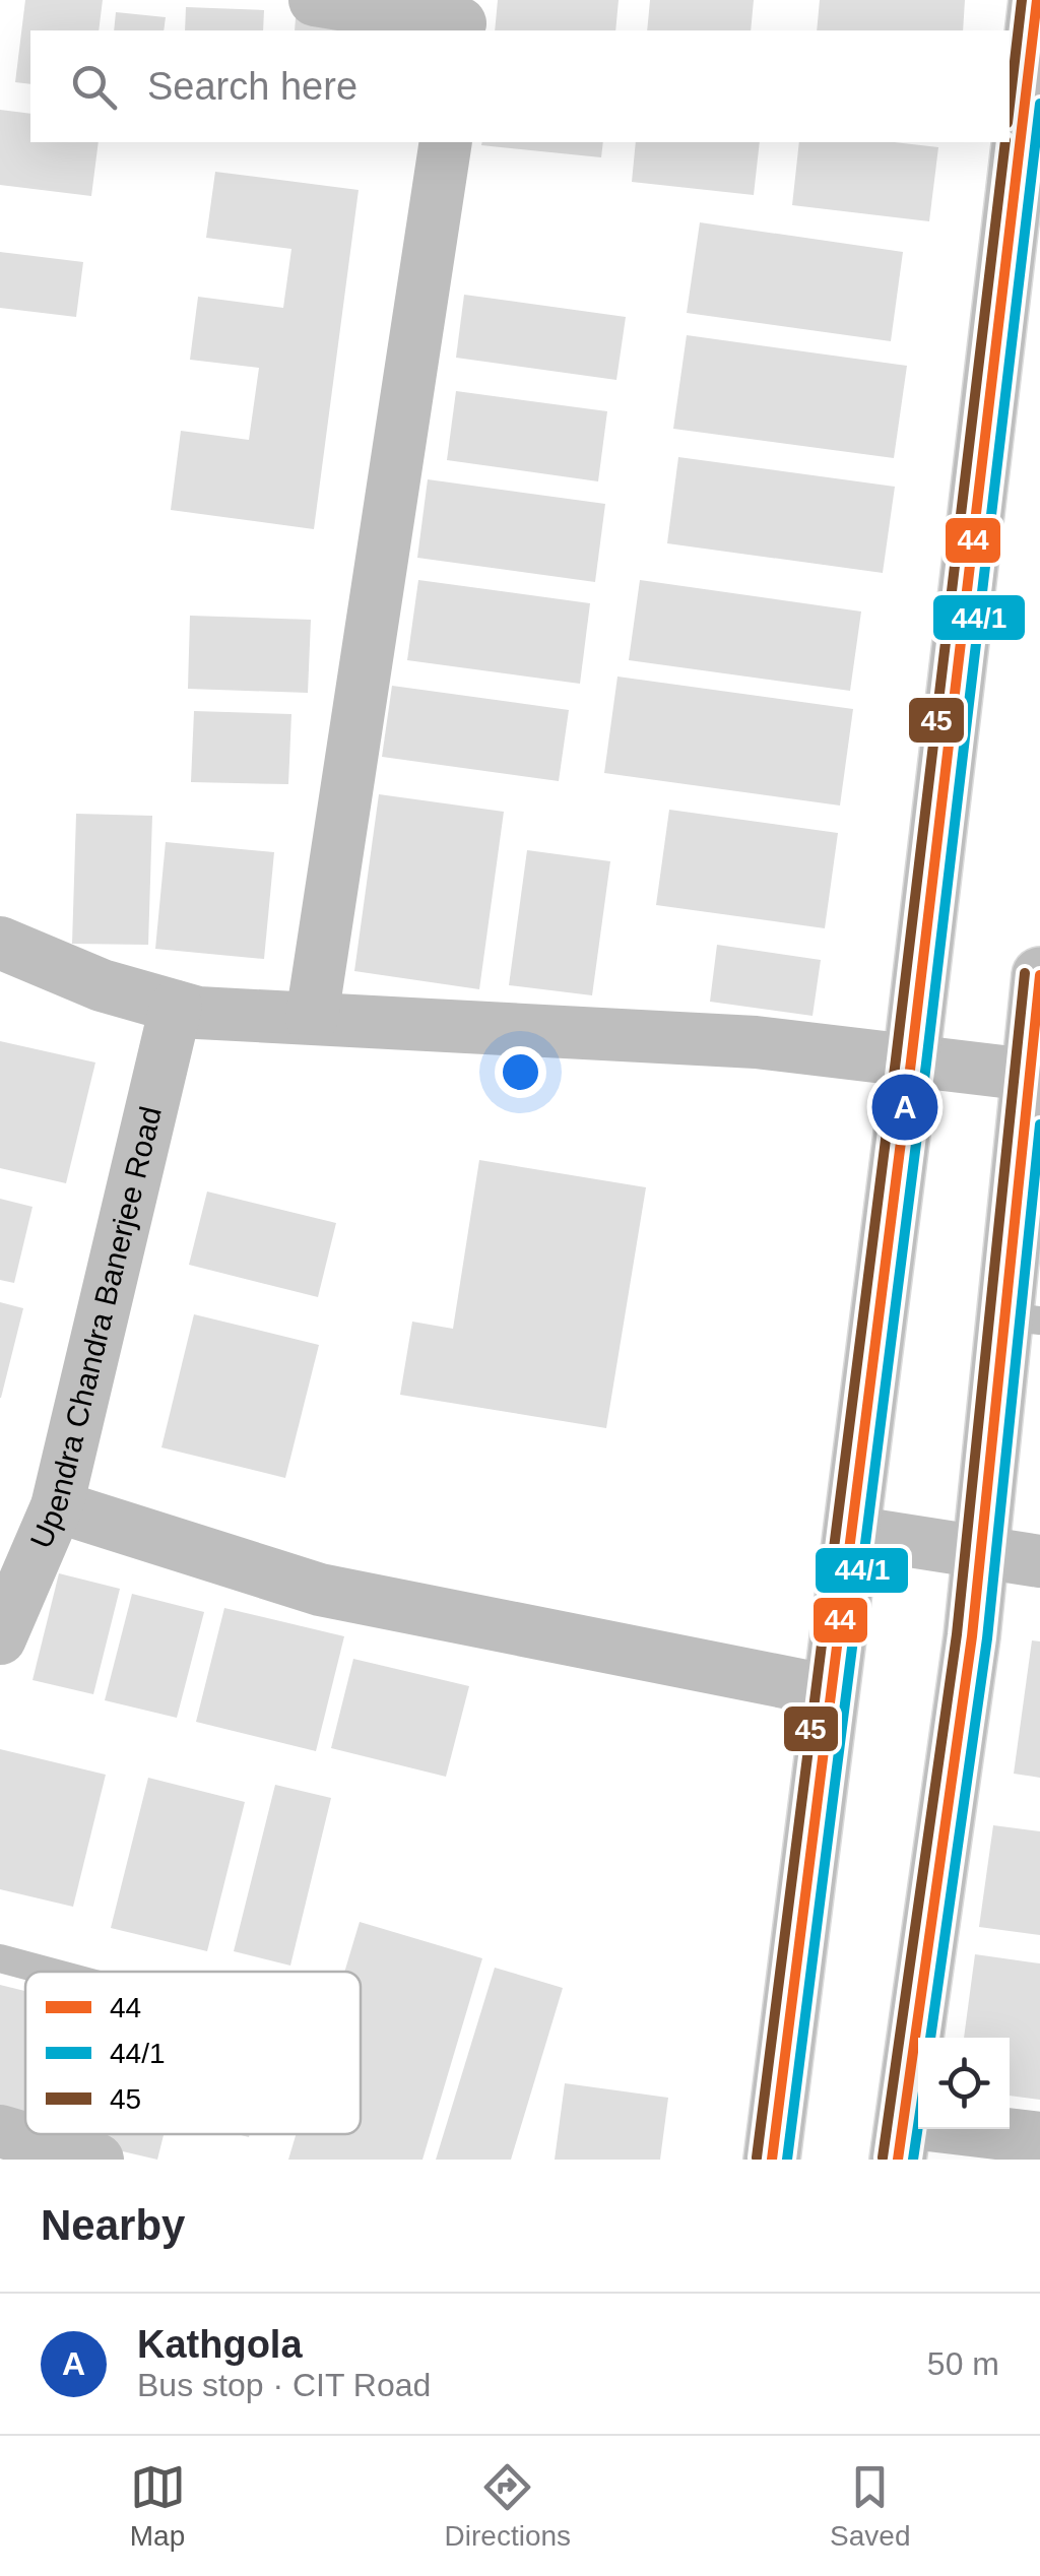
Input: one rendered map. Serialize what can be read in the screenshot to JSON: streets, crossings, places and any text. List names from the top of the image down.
{
  "streets": {
    "street": ["Upendra Chandra Banerjee Road"]
  },
  "lines": ["transit line 44", "transit line 45", "transit line 44/1"],
  "legend": ["44", "44/1", "45"],
  "page": {
    "search": "Search here",
    "pins": "A",
    "heading": "Nearby",
    "list": [
      {
        "mark": "A",
        "name": "Kathgola",
        "note": "Bus stop · CIT Road",
        "value": "50 m"
      }
    ],
    "nav": ["Map", "Directions", "Saved"]
  }
}
